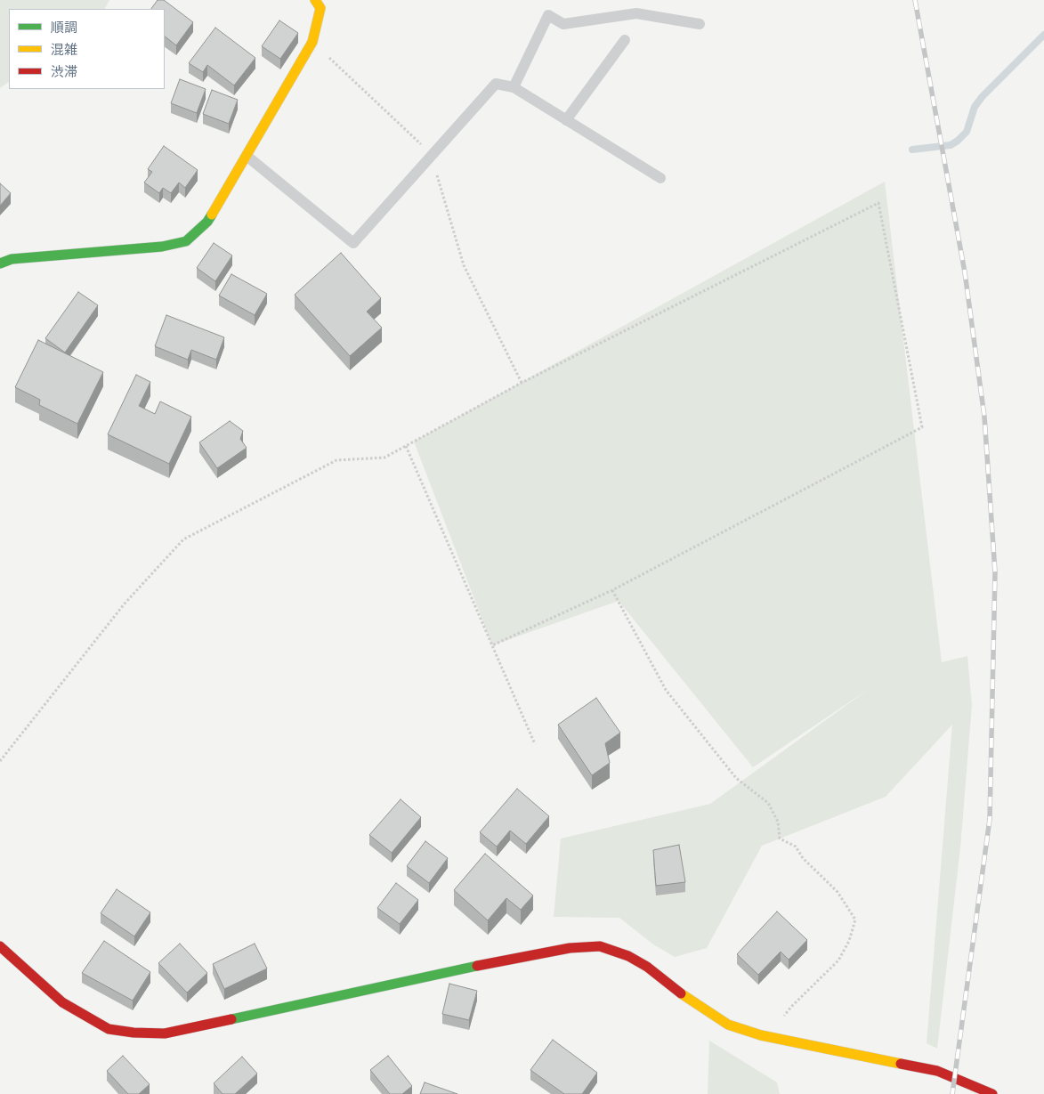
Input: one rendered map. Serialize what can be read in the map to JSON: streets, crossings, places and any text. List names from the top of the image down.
{
  "legend": ["順調", "混雑", "渋滞"]
}
